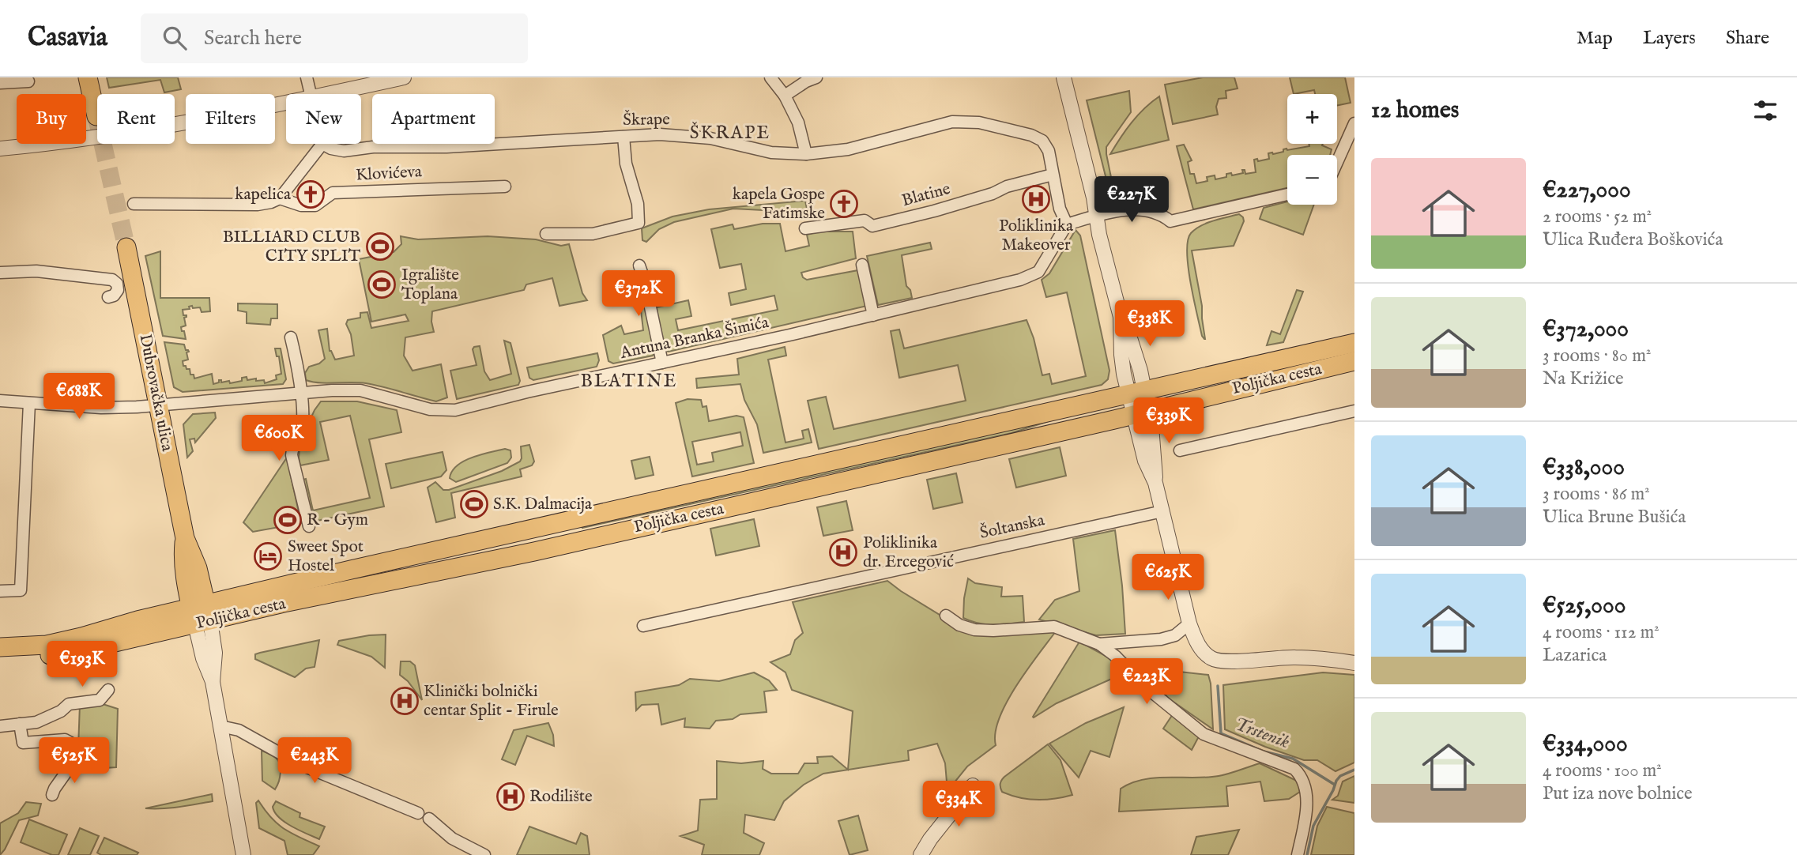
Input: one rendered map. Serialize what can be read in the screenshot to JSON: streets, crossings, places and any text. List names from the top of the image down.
{
  "streets": {
    "main road": ["Poljička cesta", "Dubrovačka ulica"],
    "street": [
      "Škrape",
      "Klovićeva",
      "Blatine",
      "Antuna Branka Šimića",
      "Šoltanska"
    ]
  },
  "crossings": [
    ["Škrape", "Blatine"],
    ["Antuna Branka Šimića", "Dubrovačka ulica"],
    ["Poljička cesta", "Dubrovačka ulica"]
  ],
  "districts": ["ŠKRAPE", "BLATINE"],
  "water": ["Trstenik"],
  "places": {
    "church": ["kapelica", "kapela Gospe Fatimske"],
    "hospital": [
      "Poliklinika Makeover",
      "Poliklinika dr. Ercegović",
      "Klinički bolnički centar Split - Firule",
      "Rodilište"
    ],
    "sports": [
      "BILLIARD CLUB CITY SPLIT",
      "Igralište Toplana",
      "S.K. Dalmacija",
      "R - Gym"
    ],
    "hotel": ["Sweet Spot Hostel"]
  },
  "page": {
    "header": "Casavia",
    "search": "Search here",
    "nav": ["Map", "Layers", "Share"],
    "heading": "12 homes",
    "map_buttons": ["+", "−"],
    "chip": [
      "Buy",
      "Rent",
      "Filters",
      "New",
      "Apartment"
    ],
    "list": [
      {
        "name": "€227,000",
        "note": "2 rooms · 52 m² · Ulica Ruđera Boškovića"
      },
      {
        "name": "€372,000",
        "note": "3 rooms · 80 m² · Na Križice"
      },
      {
        "name": "€338,000",
        "note": "3 rooms · 86 m² · Ulica Brune Bušića"
      },
      {
        "name": "€525,000",
        "note": "4 rooms · 112 m² · Lazarica"
      },
      {
        "name": "€334,000",
        "note": "4 rooms · 100 m² · Put iza nove bolnice"
      }
    ],
    "price": [
      "€227K",
      "€372K",
      "€338K",
      "€688K",
      "€339K",
      "€600K",
      "€625K",
      "€193K",
      "€223K",
      "€525K",
      "€243K",
      "€334K"
    ]
  }
}
